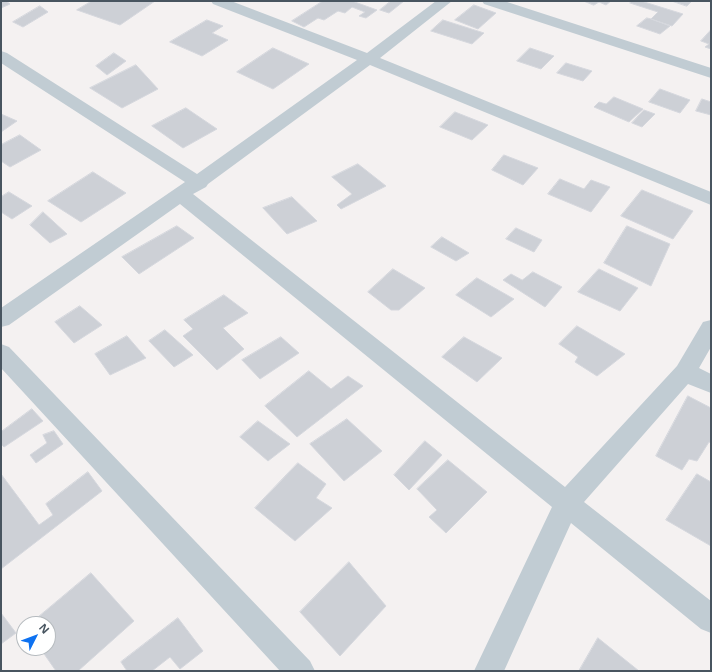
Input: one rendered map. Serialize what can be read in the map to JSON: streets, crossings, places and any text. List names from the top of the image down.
{
  "north": "top right"
}
